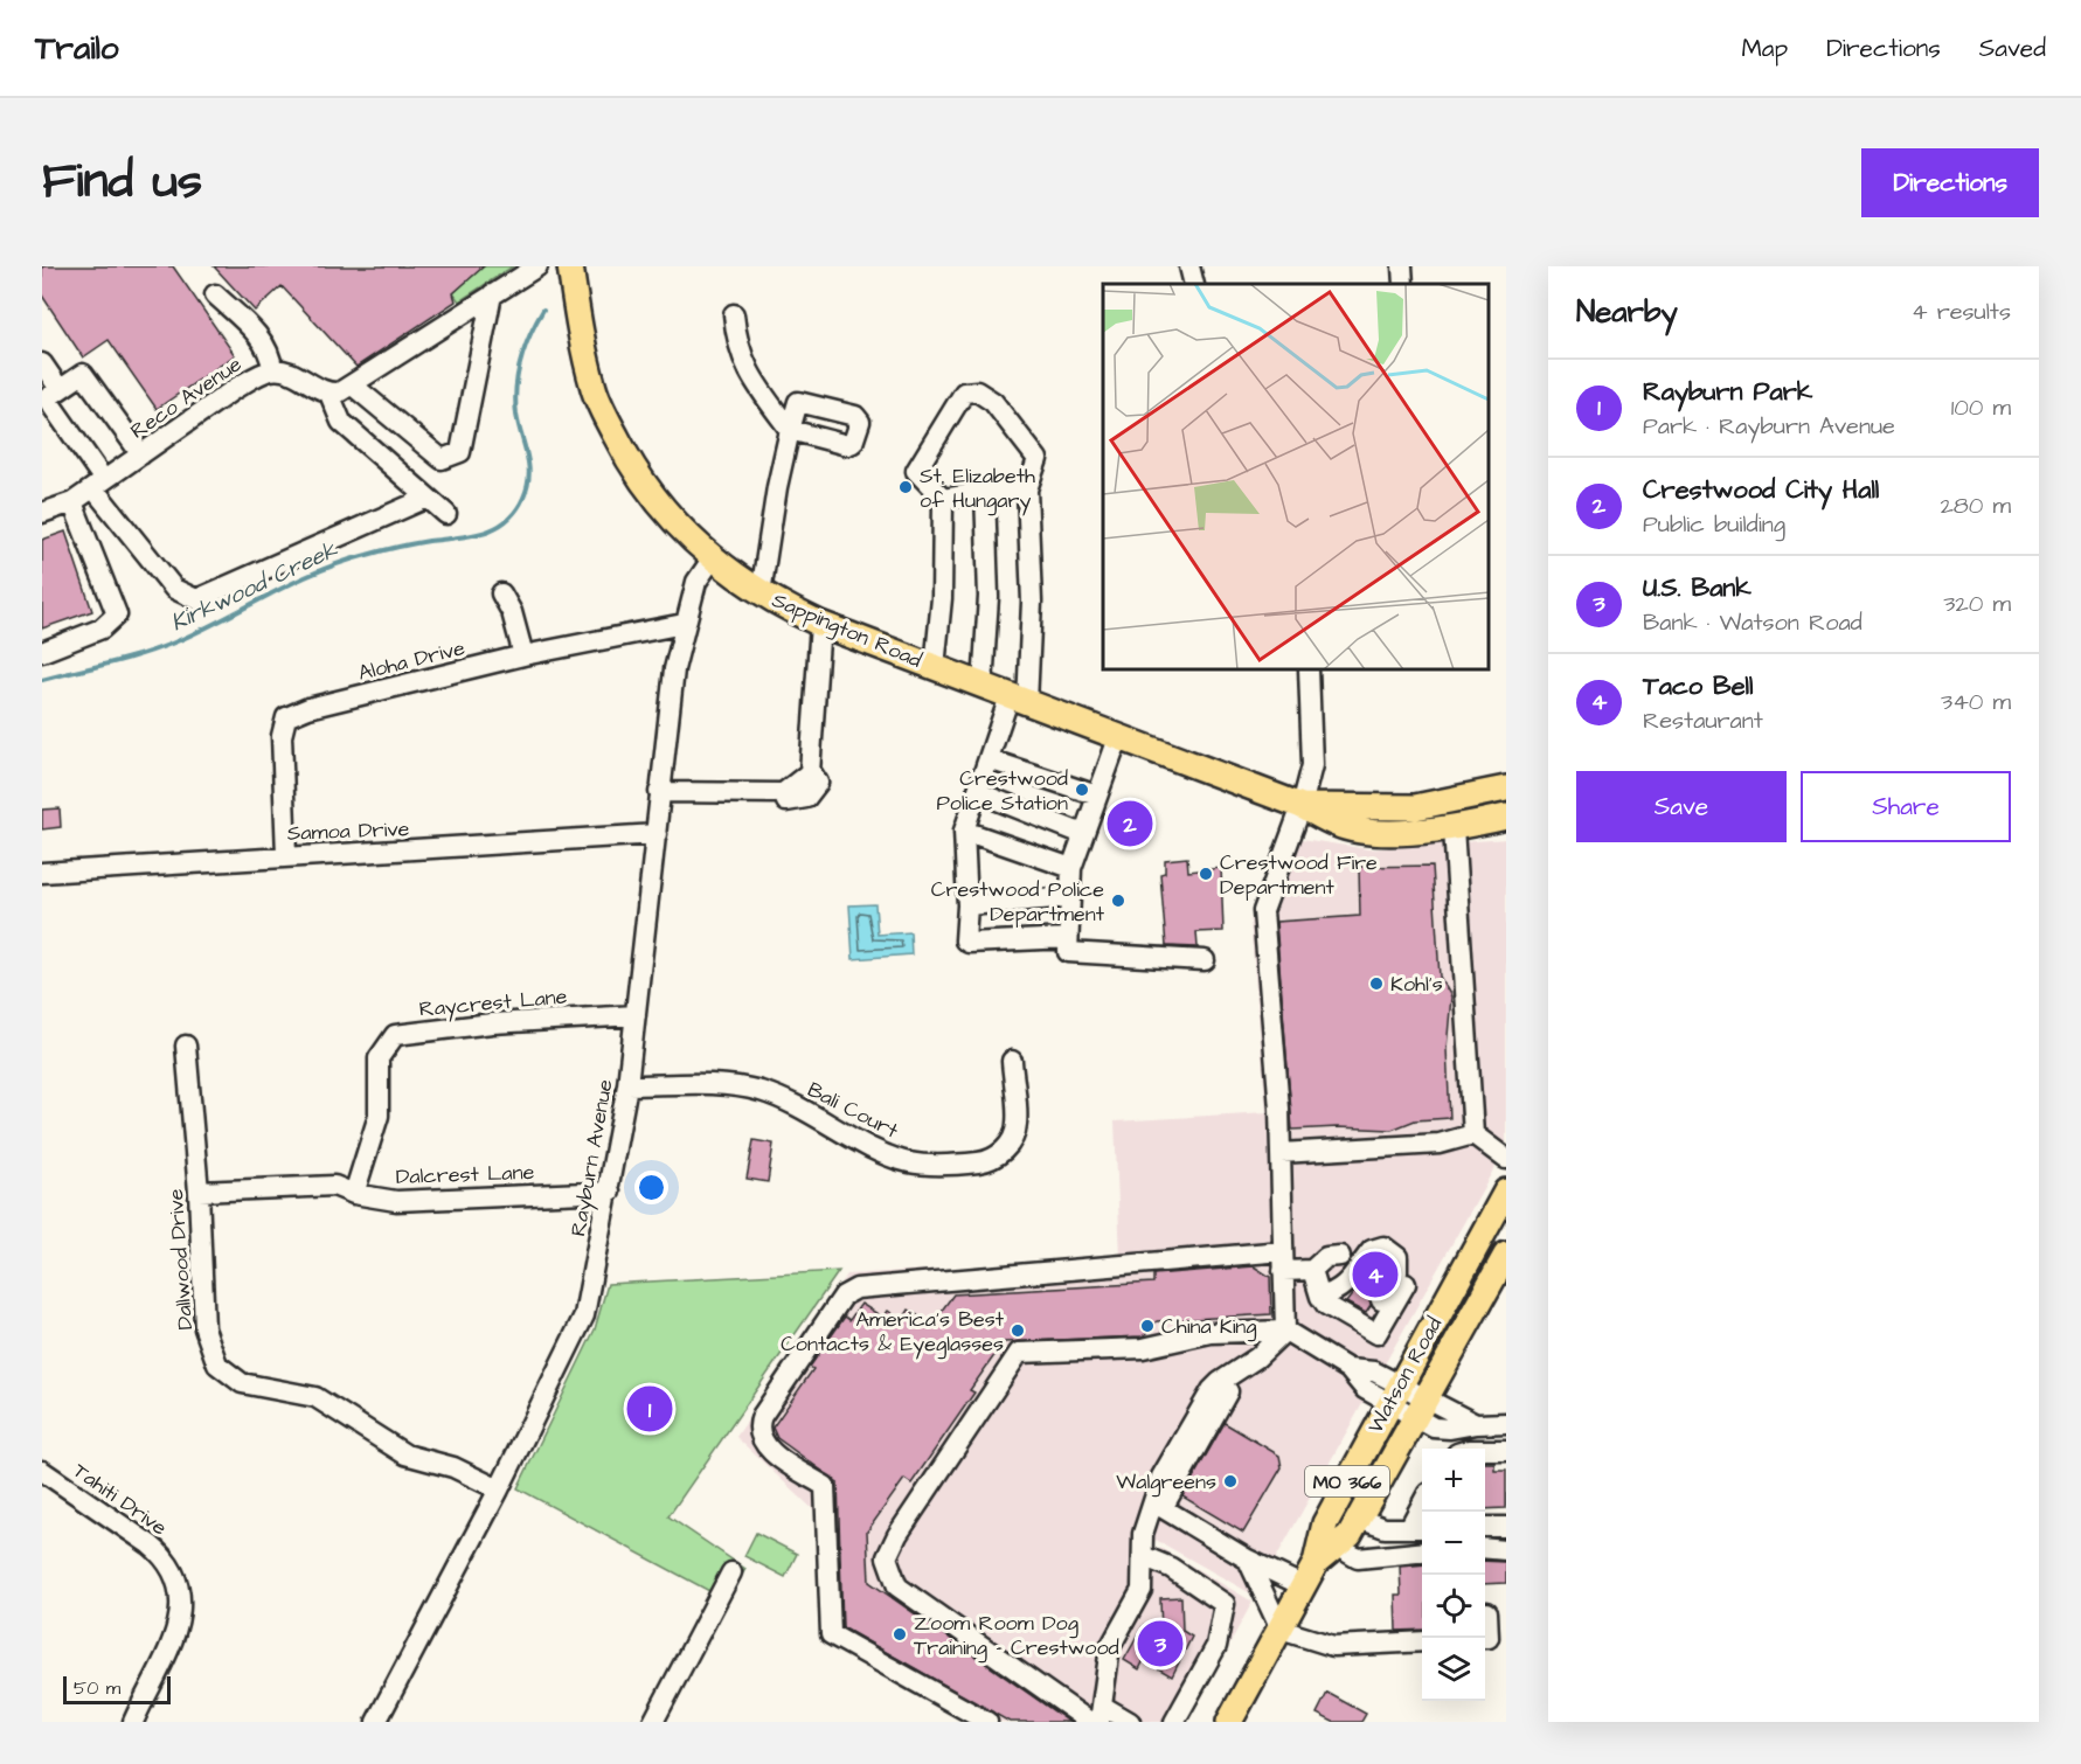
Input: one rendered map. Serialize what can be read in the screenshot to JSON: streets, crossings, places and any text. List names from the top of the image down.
{
  "streets": {
    "main road": ["Sappington Road", "Watson Road", "MO 366"],
    "street": [
      "Reco Avenue",
      "Aloha Drive",
      "Samoa Drive",
      "Raycrest Lane",
      "Bali Court",
      "Rayburn Avenue",
      "Dalcrest Lane",
      "Dallwood Drive",
      "Tahiti Drive"
    ]
  },
  "crossings": [
    ["Sappington Road", "Rayburn Avenue"],
    ["Aloha Drive", "Samoa Drive"],
    ["Aloha Drive", "Rayburn Avenue"],
    ["Samoa Drive", "Rayburn Avenue"],
    ["Raycrest Lane", "Rayburn Avenue"],
    ["Raycrest Lane", "Dalcrest Lane"],
    ["Bali Court", "Rayburn Avenue"],
    ["Rayburn Avenue", "Dalcrest Lane"],
    ["Rayburn Avenue", "Dallwood Drive"],
    ["Dalcrest Lane", "Dallwood Drive"]
  ],
  "water": ["Kirkwood Creek"],
  "places": [
    "St. Elizabeth of Hungary",
    "Crestwood Police Station",
    "Crestwood Fire Department",
    "Crestwood Police Department",
    "Kohl's",
    "China King",
    "America's Best Contacts & Eyeglasses",
    "Walgreens",
    "Zoom Room Dog Training - Crestwood"
  ],
  "scale_bar": "50 m",
  "page": {
    "header": "Trailo",
    "nav": ["Map", "Directions", "Saved"],
    "title": "Find us",
    "buttons": [
      "Directions",
      ["Save", "Share"]
    ],
    "heading": ["Nearby", "4 results"],
    "list": [
      {
        "mark": "1",
        "name": "Rayburn Park",
        "note": "Park · Rayburn Avenue",
        "value": "100 m"
      },
      {
        "mark": "2",
        "name": "Crestwood City Hall",
        "note": "Public building",
        "value": "280 m"
      },
      {
        "mark": "3",
        "name": "U.S. Bank",
        "note": "Bank · Watson Road",
        "value": "320 m"
      },
      {
        "mark": "4",
        "name": "Taco Bell",
        "note": "Restaurant",
        "value": "340 m"
      }
    ],
    "pins": [
      "2",
      "4",
      "1",
      "3"
    ],
    "map_buttons": ["+", "−"],
    "scale": "50 m"
  }
}
